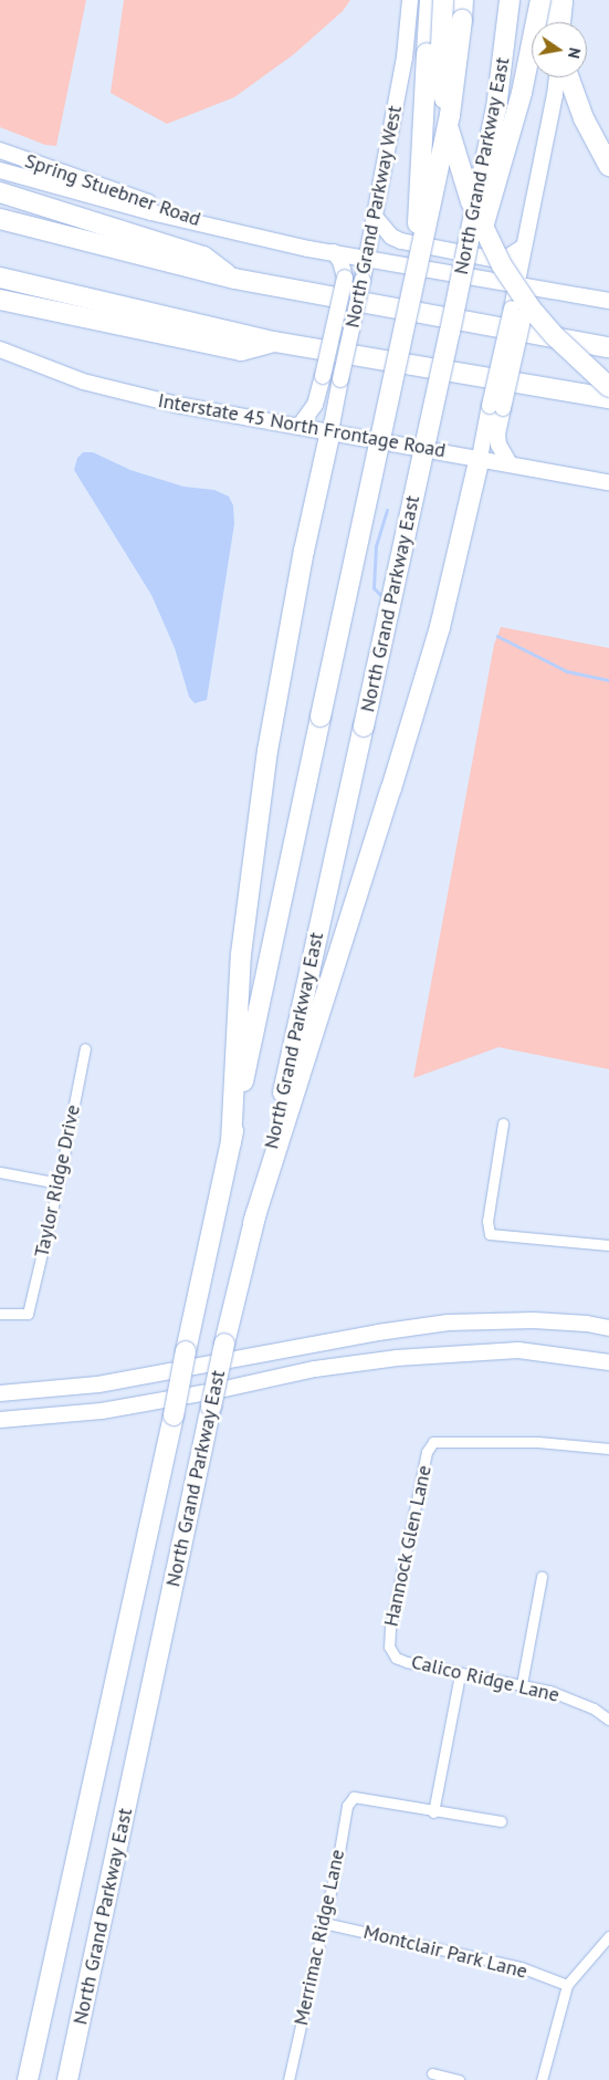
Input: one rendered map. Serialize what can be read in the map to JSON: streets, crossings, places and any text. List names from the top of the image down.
{
  "streets": {
    "highway": ["North Grand Parkway East"],
    "main road": ["Spring Stuebner Road", "North Grand Parkway West", "Interstate 45 North Frontage Road"],
    "street": [
      "Taylor Ridge Drive",
      "Hannock Glen Lane",
      "Calico Ridge Lane",
      "Merrimac Ridge Lane",
      "Montclair Park Lane"
    ]
  },
  "crossings": [
    ["North Grand Parkway West", "Interstate 45 North Frontage Road"],
    ["Hannock Glen Lane", "Calico Ridge Lane"],
    ["Merrimac Ridge Lane", "Montclair Park Lane"]
  ],
  "north": "right"
}
